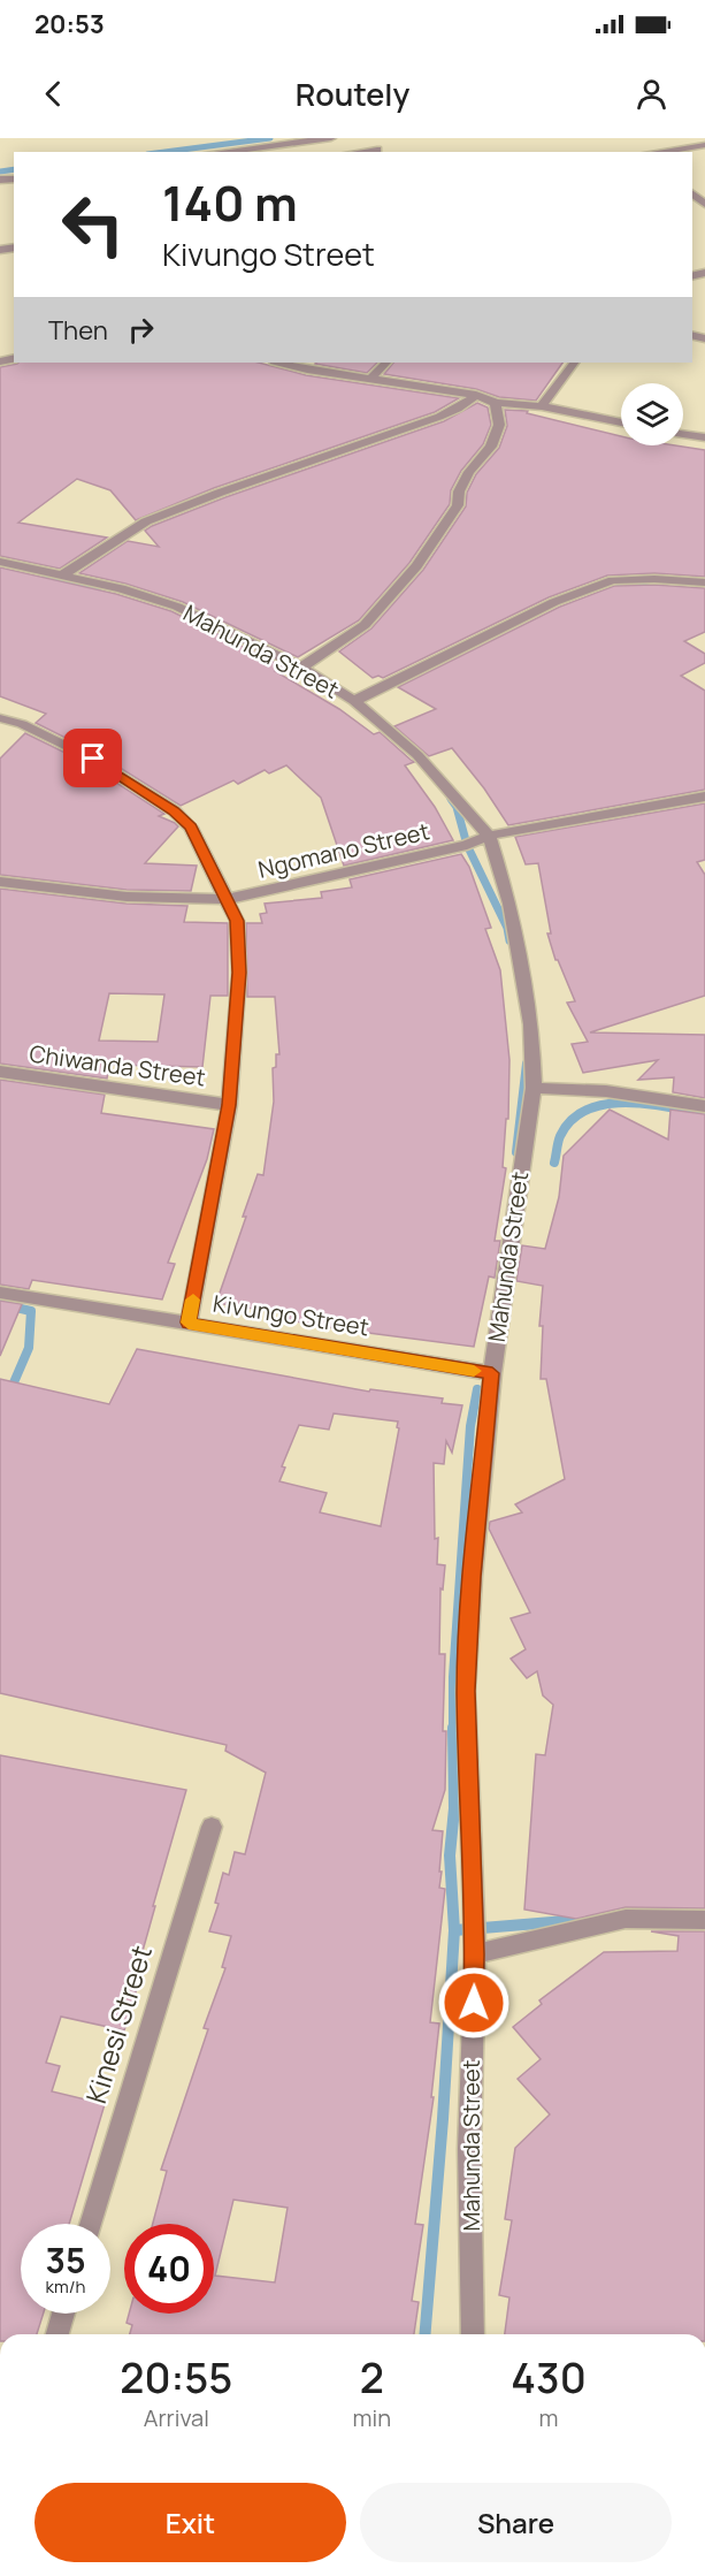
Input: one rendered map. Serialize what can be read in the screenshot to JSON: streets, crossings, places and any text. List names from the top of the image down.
{
  "streets": {
    "street": [
      "Mahunda Street",
      "Ngomano Street",
      "Chiwanda Street",
      "Kivungo Street",
      "Kinesi Street"
    ]
  },
  "crossings": [
    ["Mahunda Street", "Ngomano Street"],
    ["Mahunda Street", "Kivungo Street"]
  ],
  "page": {
    "status": "20:53",
    "header": "Routely",
    "turn": ["140 m", "Kivungo Street"],
    "then": "Then",
    "speed": "35 km/h",
    "limit": "40",
    "eta": [
      "20:55",
      "Arrival",
      "2",
      "min",
      "430",
      "m"
    ],
    "buttons": ["Exit", "Share"]
  }
}
